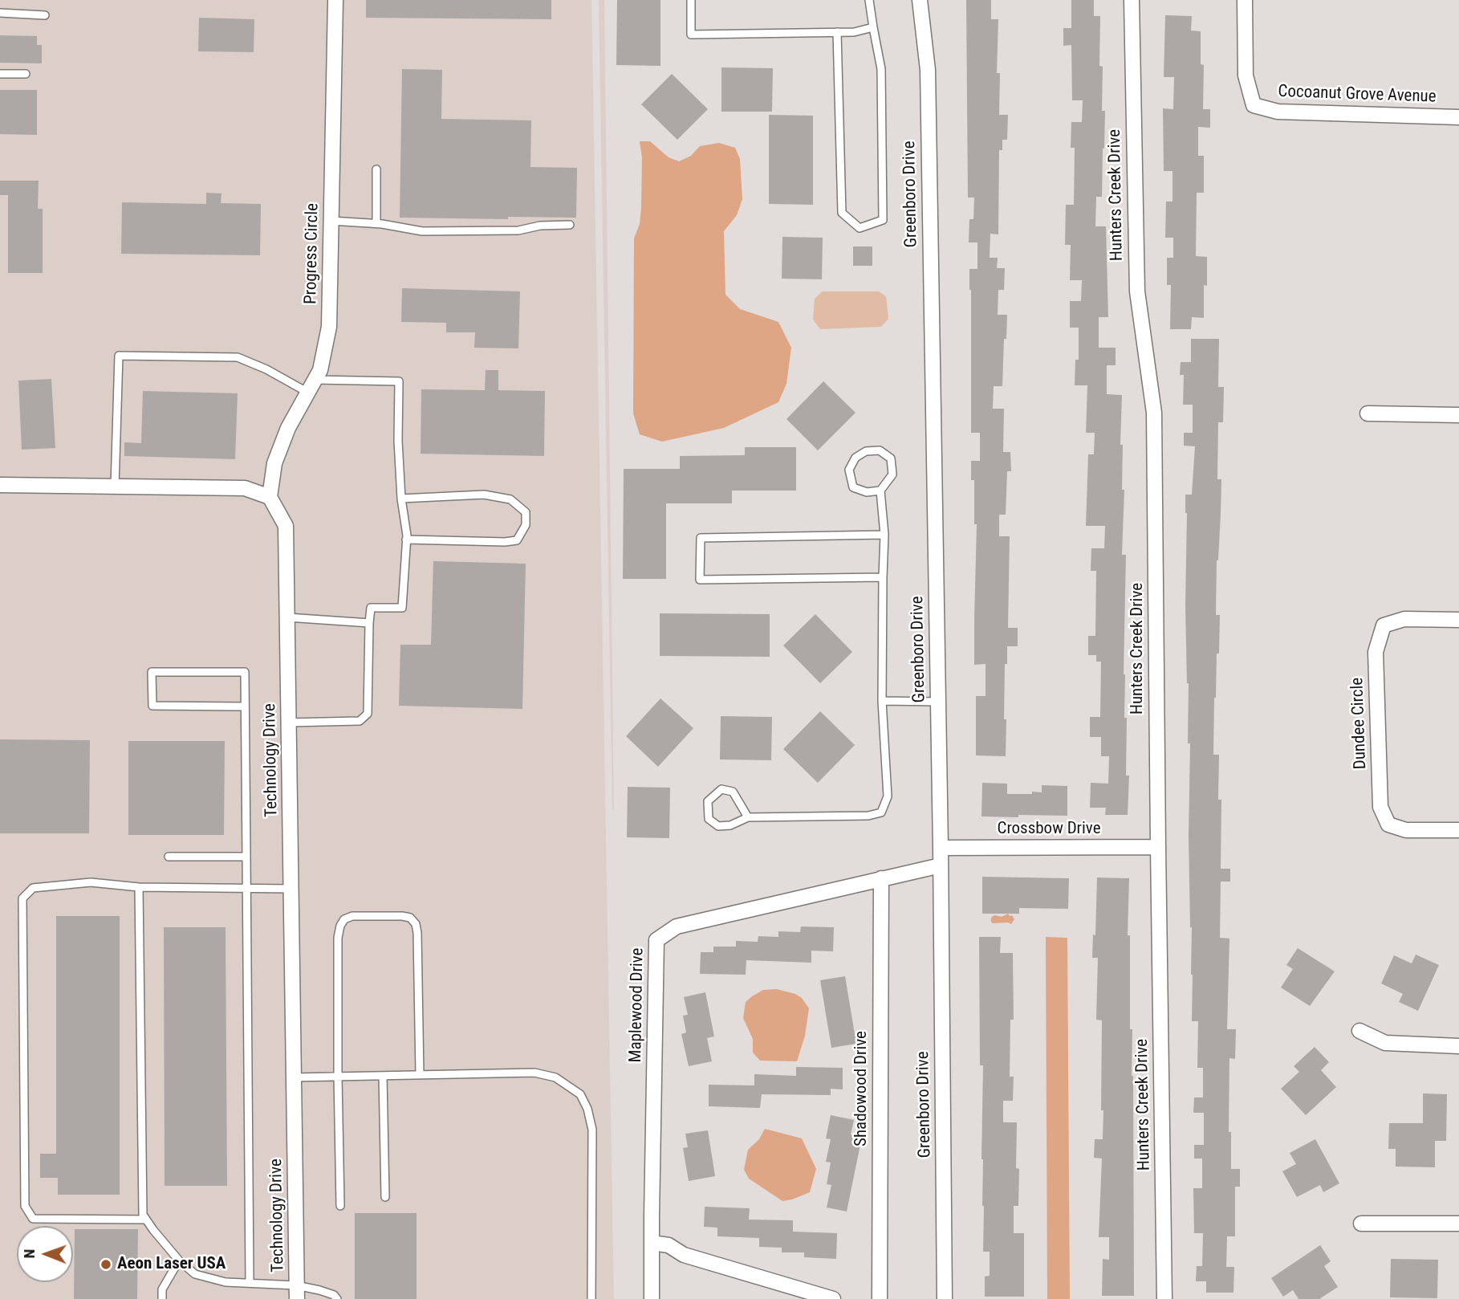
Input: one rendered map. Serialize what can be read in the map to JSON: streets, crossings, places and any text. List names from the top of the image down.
{
  "streets": {
    "street": [
      "Cocoanut Grove Avenue",
      "Greenboro Drive",
      "Hunters Creek Drive",
      "Progress Circle",
      "Dundee Circle",
      "Technology Drive",
      "Crossbow Drive",
      "Maplewood Drive",
      "Shadowood Drive"
    ]
  },
  "crossings": [
    ["Greenboro Drive", "Crossbow Drive"],
    ["Greenboro Drive", "Maplewood Drive"],
    ["Hunters Creek Drive", "Crossbow Drive"],
    ["Progress Circle", "Technology Drive"],
    ["Maplewood Drive", "Shadowood Drive"]
  ],
  "places": ["Aeon Laser USA"],
  "north": "left"
}
